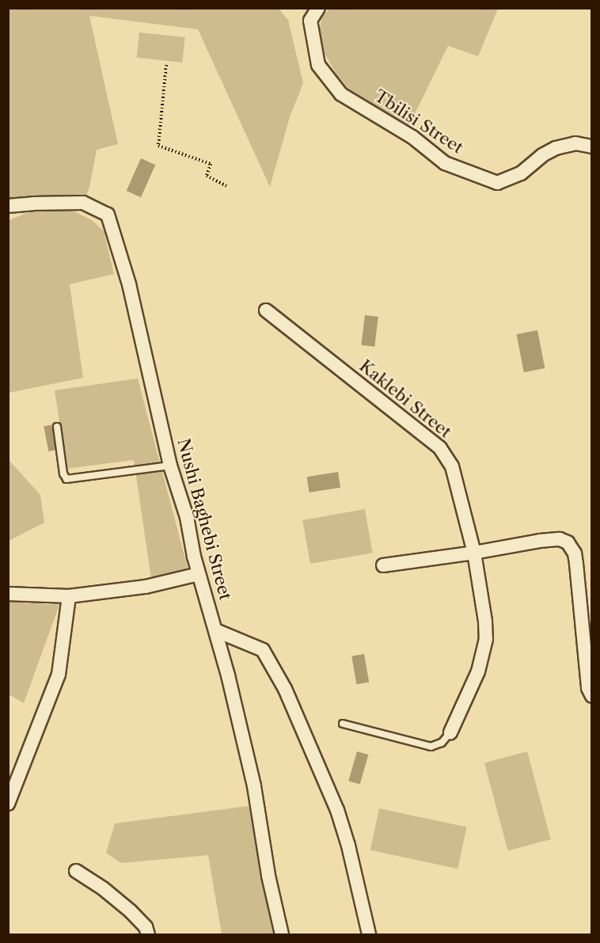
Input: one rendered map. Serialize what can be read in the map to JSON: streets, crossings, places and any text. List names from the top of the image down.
{
  "streets": {
    "street": ["Tbilisi Street", "Kaklebi Street", "Nushi Baghebi Street"]
  }
}
